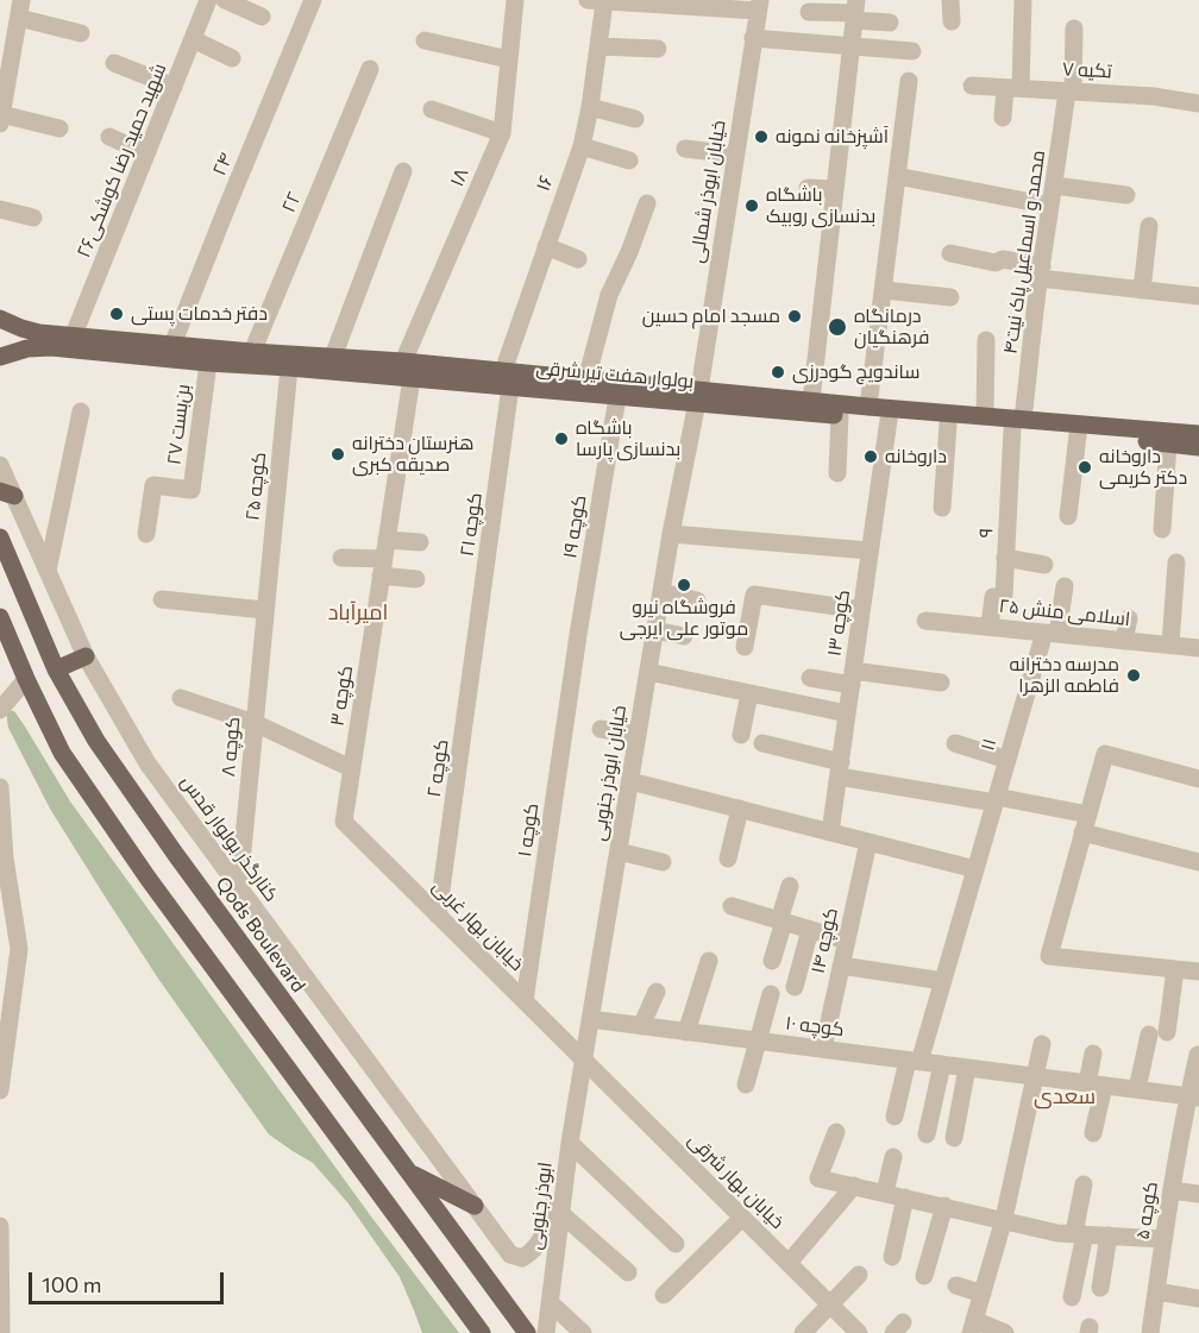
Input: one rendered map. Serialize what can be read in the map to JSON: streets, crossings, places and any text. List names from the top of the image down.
{
  "streets": {
    "main road": ["بولوار هفت تیر شرقی", "Qods Boulevard"],
    "street": [
      "تکیه ۷",
      "شهید حمید رضا کوشکی۲۶",
      "۲۴",
      "۱۸",
      "۱۶",
      "خیابان ابوذر شمالی",
      "۲۲",
      "محمد و اسماعیل پاک نیت۴",
      "بن‌بست ۲۷",
      "کوچه ۲۵",
      "کوچه ۲۱",
      "کوچه ۱۹",
      "۹",
      "اسلامی منش ۲۵",
      "کوچه ۱۳",
      "کوچه ۳",
      "۱۱",
      "کوچه ۸",
      "کوچه ۲",
      "خیابان ابوذر جنوبی",
      "کوچه ۱",
      "کنارگذر بولوار قدس",
      "خیابان بهار غربی",
      "کوچه ۱۴",
      "کوچه ۱۰",
      "خیابان بهار شرقی",
      "ابوذر جنوبی",
      "کوچه ۵"
    ]
  },
  "crossings": [
    ["تکیه ۷", "محمد و اسماعیل پاک نیت۴"],
    ["شهید حمید رضا کوشکی۲۶", "بولوار هفت تیر شرقی"],
    ["۲۴", "بولوار هفت تیر شرقی"],
    ["۱۸", "بولوار هفت تیر شرقی"],
    ["۱۸", "کوچه ۳"],
    ["۱۶", "بولوار هفت تیر شرقی"],
    ["۱۶", "کوچه ۲۱"],
    ["خیابان ابوذر شمالی", "بولوار هفت تیر شرقی"],
    ["خیابان ابوذر شمالی", "خیابان ابوذر جنوبی"],
    ["۲۲", "بولوار هفت تیر شرقی"],
    ["محمد و اسماعیل پاک نیت۴", "بولوار هفت تیر شرقی"],
    ["محمد و اسماعیل پاک نیت۴", "۹"],
    ["بولوار هفت تیر شرقی", "بن‌بست ۲۷"],
    ["بولوار هفت تیر شرقی", "کوچه ۲۵"],
    ["بولوار هفت تیر شرقی", "کوچه ۲۱"],
    ["بولوار هفت تیر شرقی", "کوچه ۱۹"],
    ["بولوار هفت تیر شرقی", "۹"],
    ["بولوار هفت تیر شرقی", "کوچه ۱۳"],
    ["بولوار هفت تیر شرقی", "خیابان ابوذر جنوبی"],
    ["کوچه ۲۵", "کوچه ۸"],
    ["کوچه ۲۱", "کوچه ۲"],
    ["کوچه ۱۹", "کوچه ۱"],
    ["۹", "اسلامی منش ۲۵"],
    ["اسلامی منش ۲۵", "۱۱"],
    ["کوچه ۳", "خیابان بهار غربی"],
    ["۱۱", "کوچه ۱۰"],
    ["کوچه ۸", "کنارگذر بولوار قدس"],
    ["کوچه ۲", "خیابان بهار غربی"],
    ["خیابان ابوذر جنوبی", "خیابان بهار غربی"],
    ["خیابان ابوذر جنوبی", "کوچه ۱۰"],
    ["خیابان ابوذر جنوبی", "خیابان بهار شرقی"],
    ["خیابان ابوذر جنوبی", "ابوذر جنوبی"],
    ["کوچه ۱", "خیابان بهار غربی"],
    ["کنارگذر بولوار قدس", "ابوذر جنوبی"],
    ["خیابان بهار غربی", "خیابان بهار شرقی"],
    ["کوچه ۱۴", "کوچه ۱۰"],
    ["کوچه ۱۰", "کوچه ۵"]
  ],
  "districts": ["امیرآباد", "سعدی"],
  "places": [
    "آشپزخانه نمونه",
    "باشگاه بدنسازی روبیک",
    "دفتر خدمات پستی",
    "مسجد امام حسین",
    "درمانگاه فرهنگیان",
    "ساندویچ گودرزی",
    "باشگاه بدنسازی پارسا",
    "هنرستان دخترانه صدیقه کبری",
    "داروخانه",
    "داروخانه دکتر کریمی",
    "فروشگاه نیرو موتور علی ایرجی",
    "مدرسه دخترانه فاطمه الزهرا"
  ],
  "scale_bar": "100 m"
}
